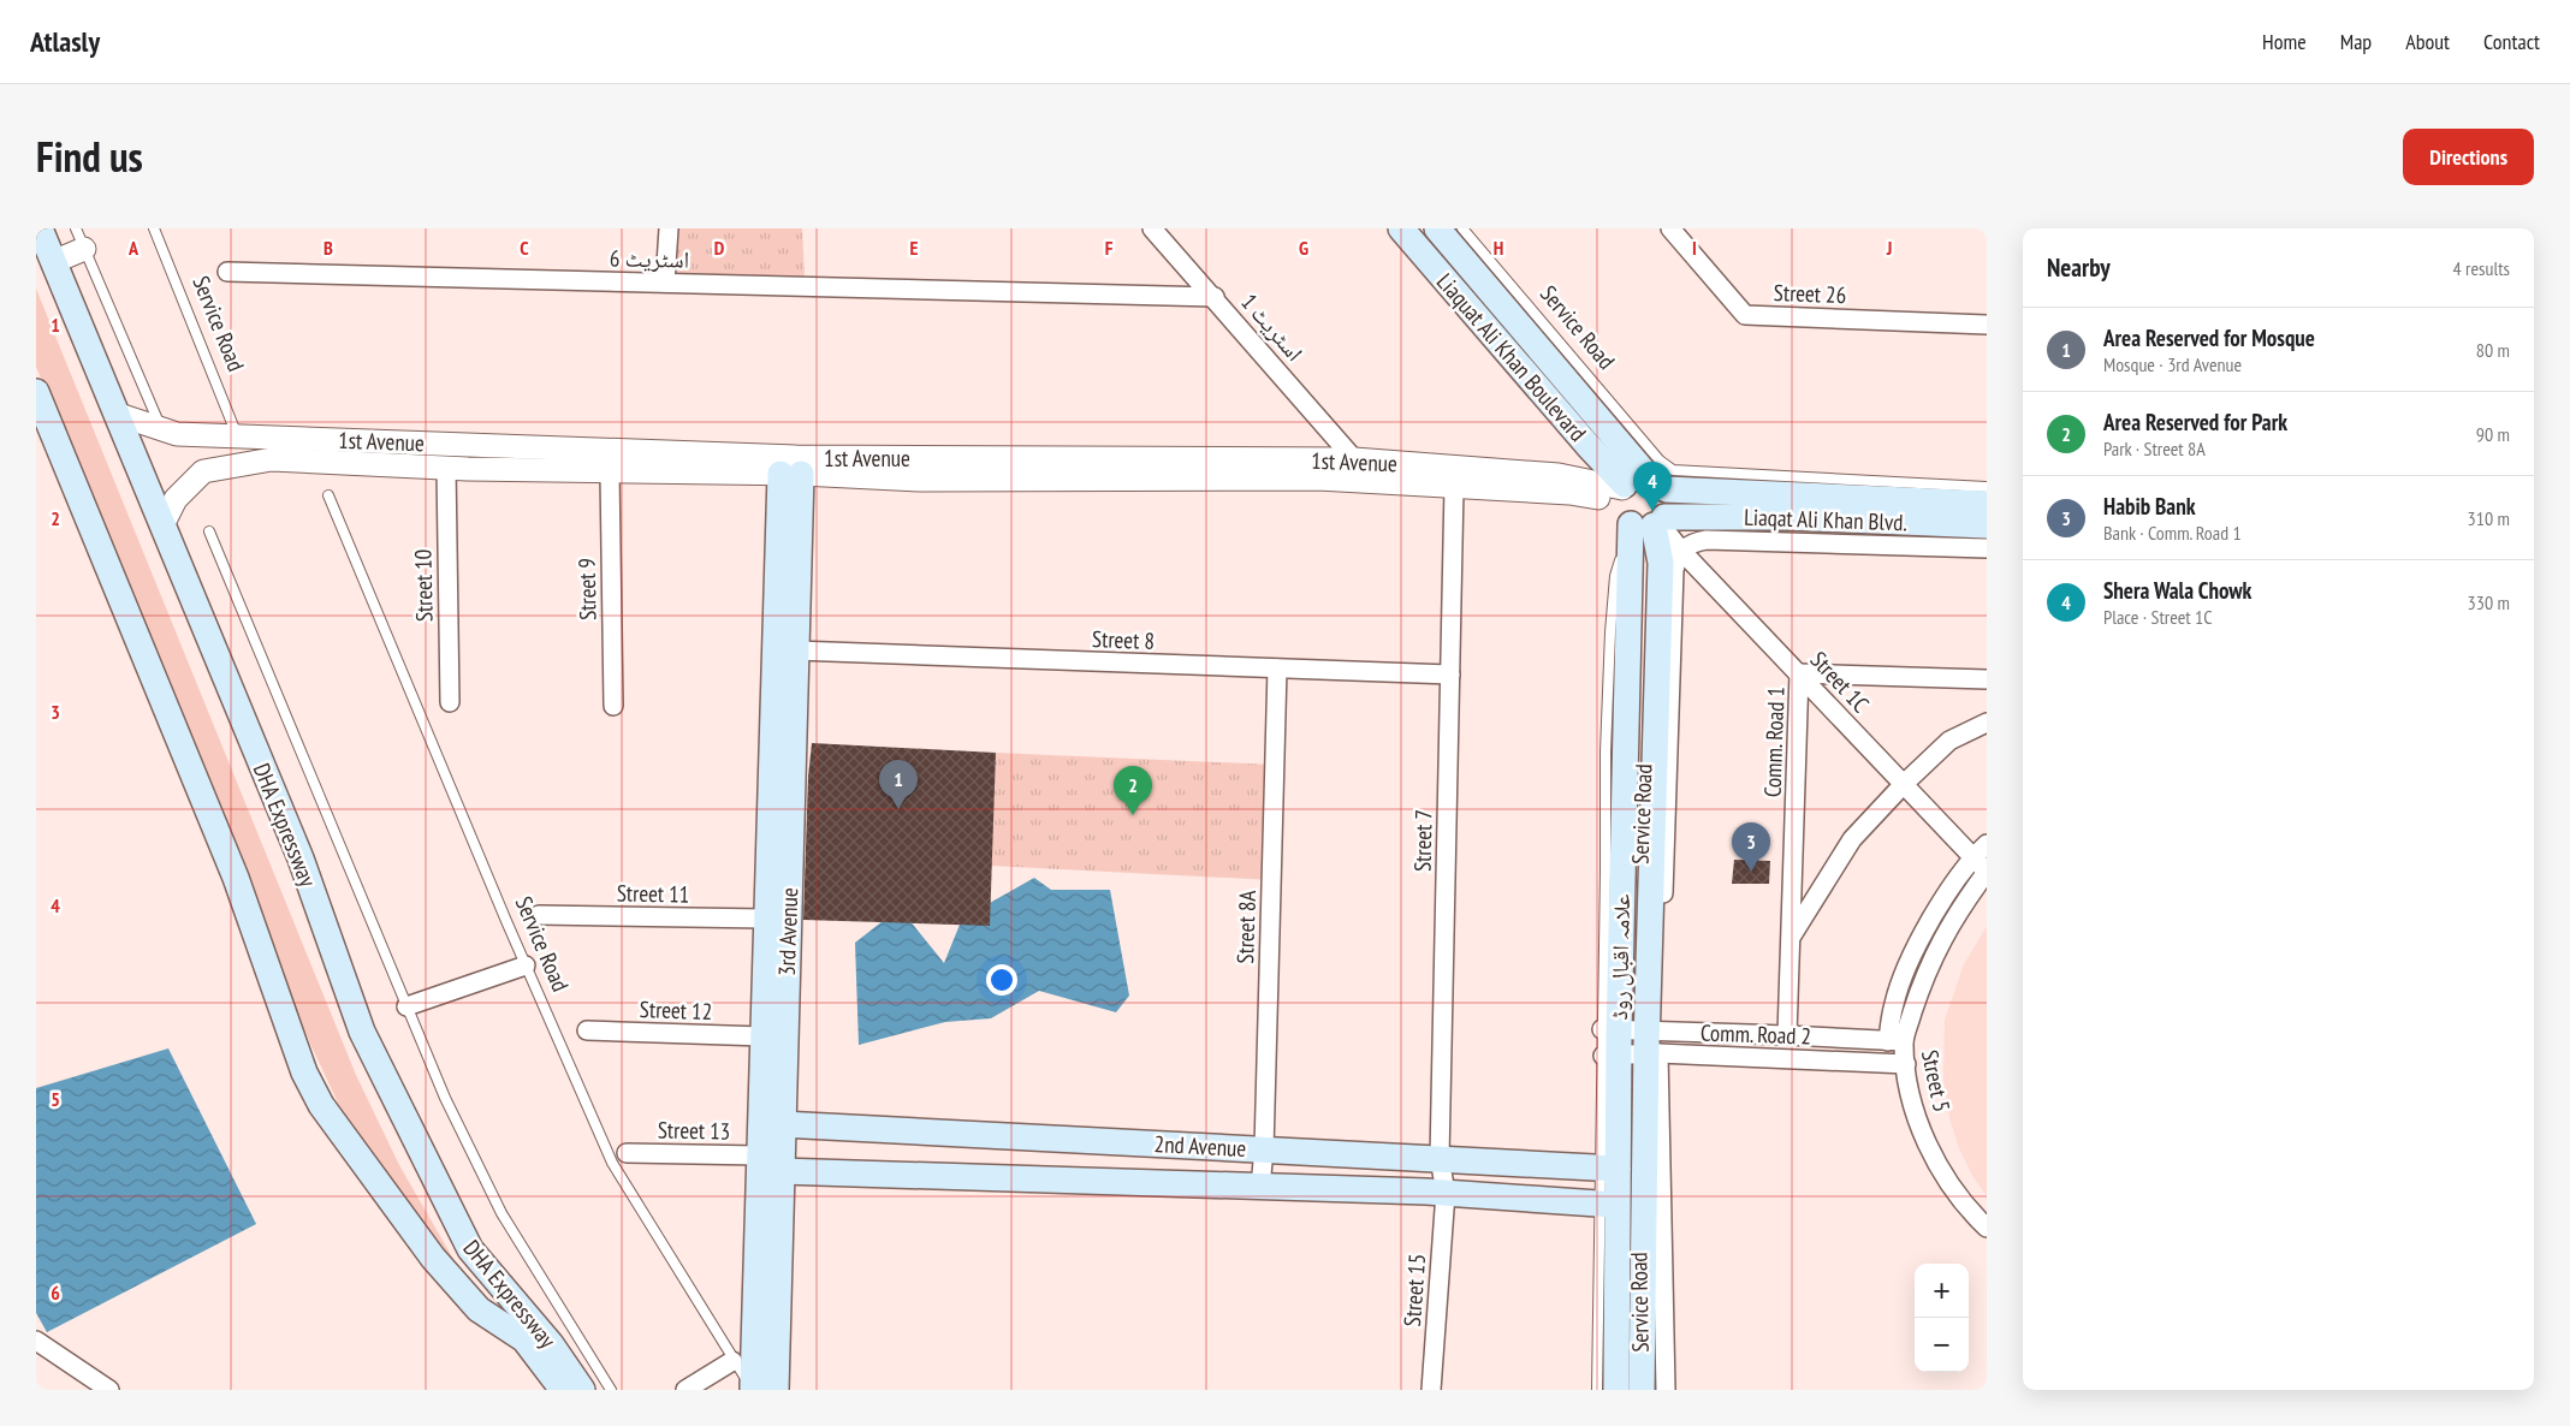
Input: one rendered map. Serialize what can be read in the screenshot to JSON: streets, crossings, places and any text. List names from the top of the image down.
{
  "streets": {
    "main road": [
      "Liaquat Ali Khan Boulevard",
      "Liaqat Ali Khan Blvd.",
      "DHA Expressway",
      "3rd Avenue",
      "علامہ اقبال روڈ",
      "2nd Avenue"
    ],
    "street": [
      "اسٹریٹ 6",
      "Street 26",
      "Service Road",
      "اسٹریٹ 1",
      "1st Avenue",
      "Street 10",
      "Street 9",
      "Street 8",
      "Street 1C",
      "Comm. Road 1",
      "Street 7",
      "Street 11",
      "Street 8A",
      "Street 12",
      "Comm. Road 2",
      "Street 5",
      "Street 13",
      "Street 15"
    ]
  },
  "crossings": [
    ["اسٹریٹ 6", "اسٹریٹ 1"],
    ["Service Road", "Liaquat Ali Khan Boulevard"],
    ["Service Road", "1st Avenue"],
    ["Service Road", "Liaqat Ali Khan Blvd."],
    ["Service Road", "Street 1C"],
    ["Service Road", "3rd Avenue"],
    ["Service Road", "علامہ اقبال روڈ"],
    ["Service Road", "Comm. Road 2"],
    ["Service Road", "2nd Avenue"],
    ["اسٹریٹ 1", "1st Avenue"],
    ["Liaquat Ali Khan Boulevard", "1st Avenue"],
    ["Liaquat Ali Khan Boulevard", "Liaqat Ali Khan Blvd."],
    ["1st Avenue", "Liaqat Ali Khan Blvd."],
    ["1st Avenue", "DHA Expressway"],
    ["Liaqat Ali Khan Blvd.", "Street 1C"],
    ["Liaqat Ali Khan Blvd.", "علامہ اقبال روڈ"],
    ["Street 8", "Street 7"],
    ["Street 8", "Street 8A"],
    ["Street 8", "3rd Avenue"],
    ["Street 1C", "Comm. Road 1"],
    ["Street 1C", "علامہ اقبال روڈ"],
    ["Street 1C", "Street 5"],
    ["Comm. Road 1", "Comm. Road 2"],
    ["Street 7", "2nd Avenue"],
    ["Street 7", "Street 15"],
    ["Street 11", "3rd Avenue"],
    ["Street 8A", "2nd Avenue"],
    ["3rd Avenue", "Street 12"],
    ["3rd Avenue", "Street 13"],
    ["3rd Avenue", "2nd Avenue"],
    ["علامہ اقبال روڈ", "Comm. Road 2"],
    ["علامہ اقبال روڈ", "2nd Avenue"],
    ["Comm. Road 2", "Street 5"],
    ["2nd Avenue", "Street 15"]
  ],
  "page": {
    "header": "Atlasly",
    "nav": [
      "Home",
      "Map",
      "About",
      "Contact"
    ],
    "title": "Find us",
    "buttons": "Directions",
    "heading": ["Nearby", "4 results"],
    "list": [
      {
        "mark": "1",
        "name": "Area Reserved for Mosque",
        "note": "Mosque · 3rd Avenue",
        "value": "80 m"
      },
      {
        "mark": "2",
        "name": "Area Reserved for Park",
        "note": "Park · Street 8A",
        "value": "90 m"
      },
      {
        "mark": "3",
        "name": "Habib Bank",
        "note": "Bank · Comm. Road 1",
        "value": "310 m"
      },
      {
        "mark": "4",
        "name": "Shera Wala Chowk",
        "note": "Place · Street 1C",
        "value": "330 m"
      }
    ],
    "pins": [
      "4",
      "1",
      "2",
      "3"
    ],
    "map_buttons": ["+", "−"]
  },
  "grid": {
    "columns": [
      "A",
      "B",
      "C",
      "D",
      "E",
      "F",
      "G",
      "H",
      "I",
      "J"
    ],
    "rows": [
      "1",
      "2",
      "3",
      "4",
      "5",
      "6"
    ]
  }
}
